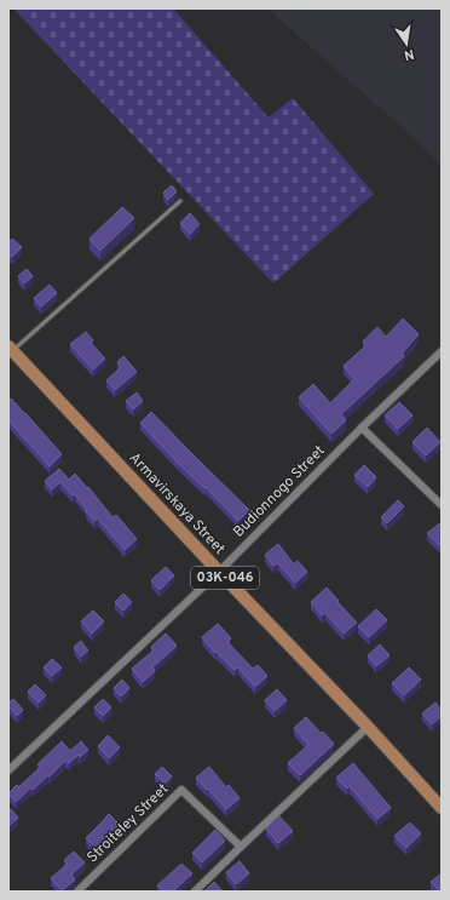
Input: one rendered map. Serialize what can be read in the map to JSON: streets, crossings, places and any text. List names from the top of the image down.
{
  "streets": {
    "main road": ["Armavirskaya Street", "03К-046"],
    "street": ["Budionnogo Street", "Stroiteley Street"]
  },
  "crossings": [
    ["Budionnogo Street", "Armavirskaya Street"]
  ],
  "north": "bottom"
}
